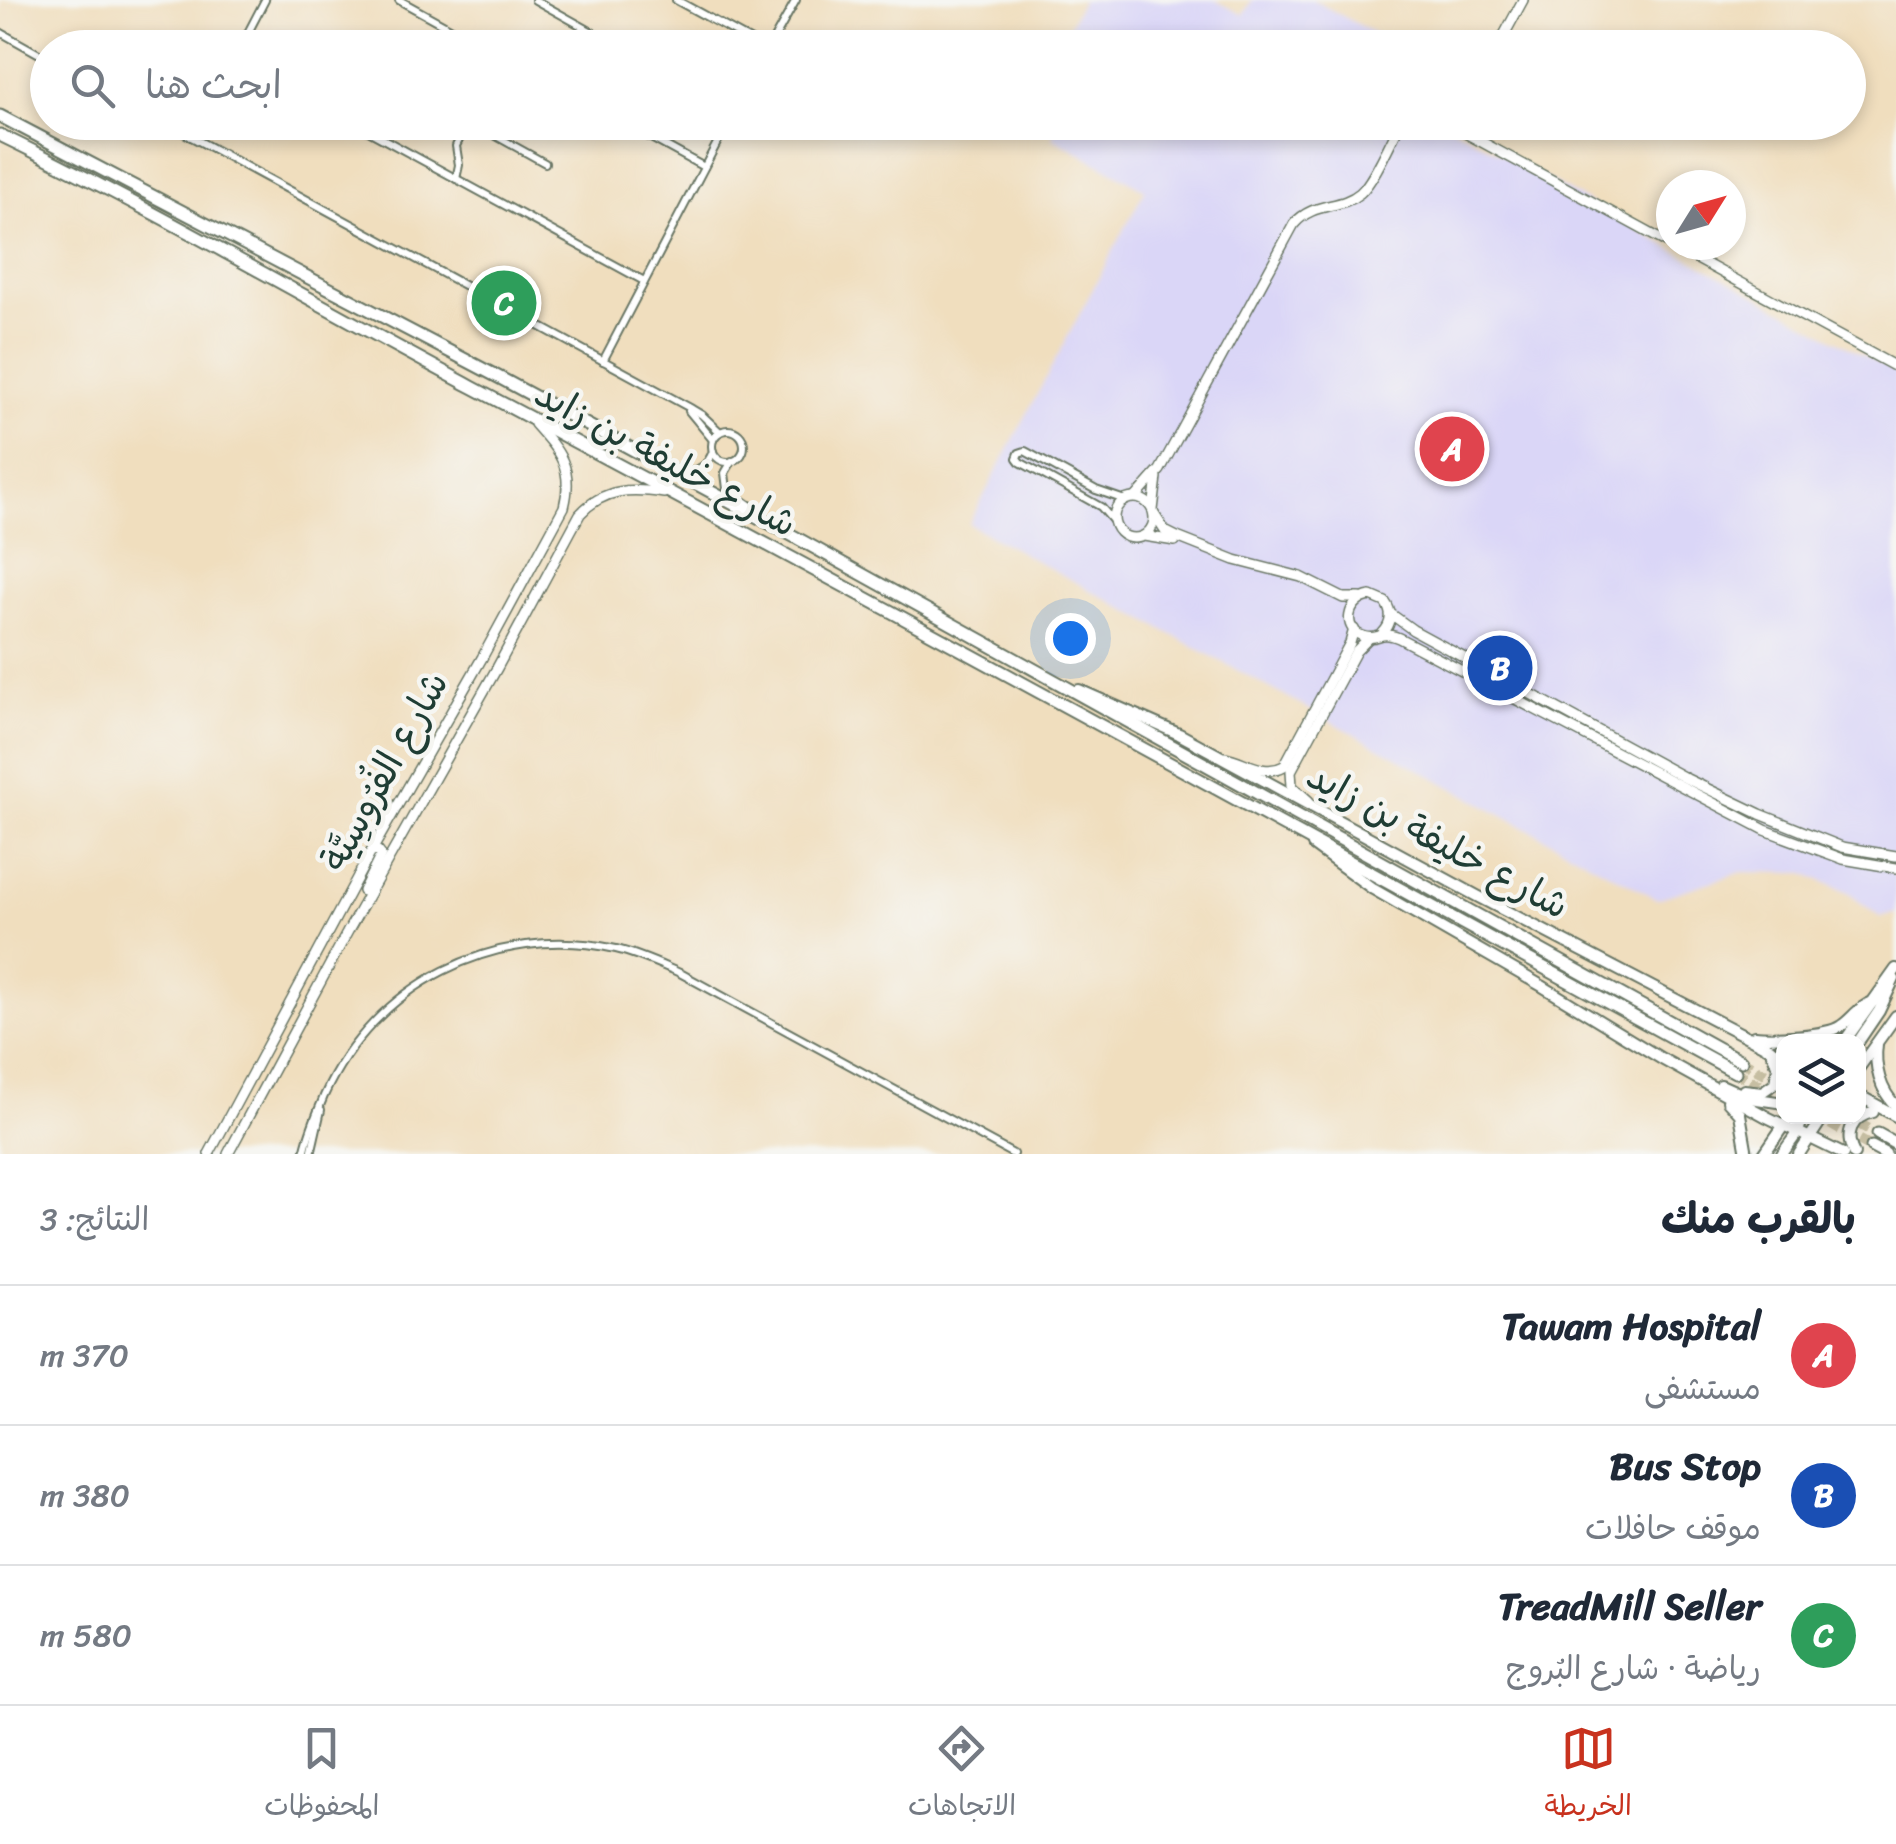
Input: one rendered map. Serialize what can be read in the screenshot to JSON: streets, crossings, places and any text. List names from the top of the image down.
{
  "streets": {
    "highway": ["شارع خليفة بن زايد"],
    "street": ["شارع الفُرُوسِيَّة"]
  },
  "crossings": [
    ["شارع خليفة بن زايد", "شارع الفُرُوسِيَّة"]
  ],
  "north": "top right",
  "page": {
    "search": "ابحث هنا",
    "pins": ["C", "A", "B"],
    "heading": ["بالقرب منك", "النتائج: 3"],
    "list": [
      {
        "mark": "A",
        "name": "Tawam Hospital",
        "note": "مستشفى",
        "value": "370 m"
      },
      {
        "mark": "B",
        "name": "Bus Stop",
        "note": "موقف حافلات",
        "value": "380 m"
      },
      {
        "mark": "C",
        "name": "TreadMill Seller",
        "note": "رياضة · شارع البُروج",
        "value": "580 m"
      }
    ],
    "nav": ["الخريطة", "الاتجاهات", "المحفوظات"]
  }
}
